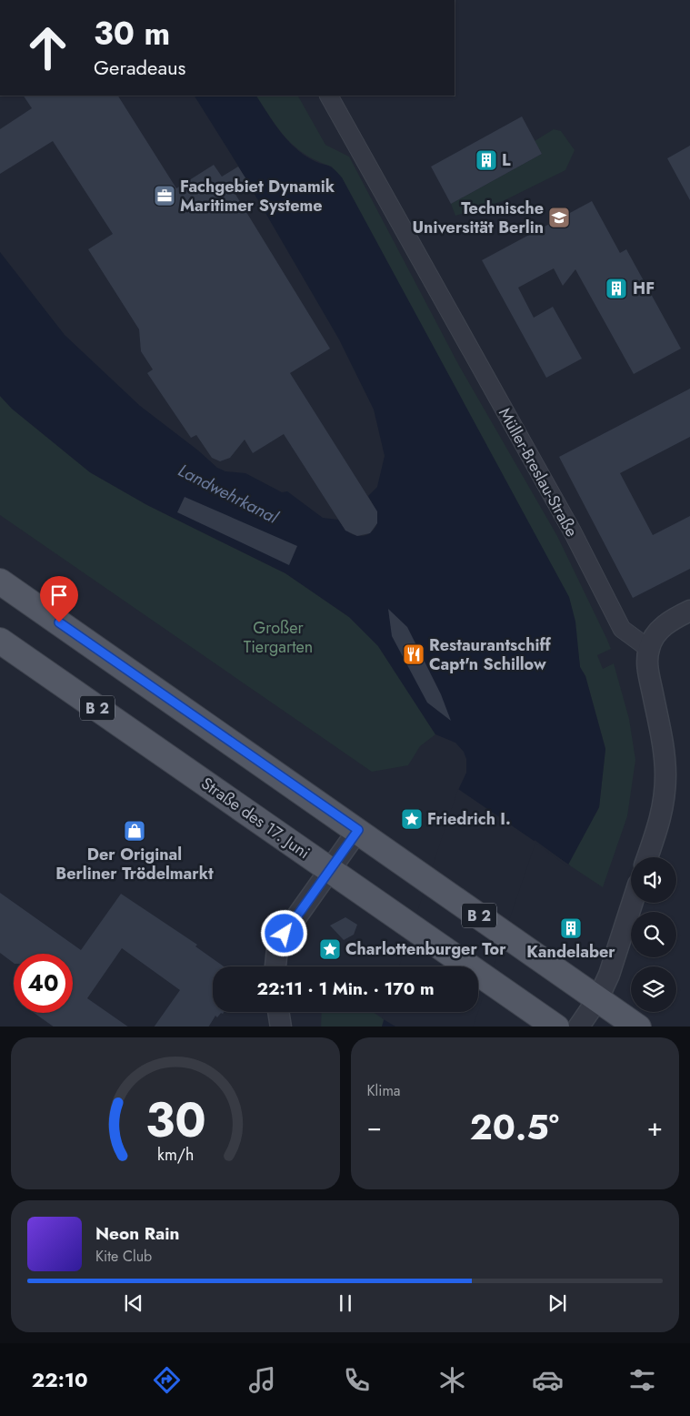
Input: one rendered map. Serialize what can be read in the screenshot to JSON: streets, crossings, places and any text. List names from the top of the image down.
{
  "streets": {
    "main road": ["B 2", "Straße des 17. Juni"],
    "street": ["Müller-Breslau-Straße"]
  },
  "water": ["Landwehrkanal"],
  "parks": ["Großer Tiergarten"],
  "places": {
    "building": ["L", "HF", "Kandelaber"],
    "office": ["Fachgebiet Dynamik Maritimer Systeme"],
    "school or university": ["Technische Universität Berlin"],
    "restaurant": ["Restaurantschiff Capt'n Schillow"],
    "place": ["Friedrich I.", "Charlottenburger Tor"],
    "shop": ["Der Original Berliner Trödelmarkt"]
  },
  "page": {
    "turn": ["30 m", "Geradeaus"],
    "limit": "40",
    "trip": "22:11 · 1 Min. · 170 m",
    "tile": "Klima",
    "heat": ["−", "20.5°", "+"],
    "song": ["Neon Rain", "Kite Club"],
    "tabs": "22:10",
    "gauge": ["30", "km/h"]
  }
}
